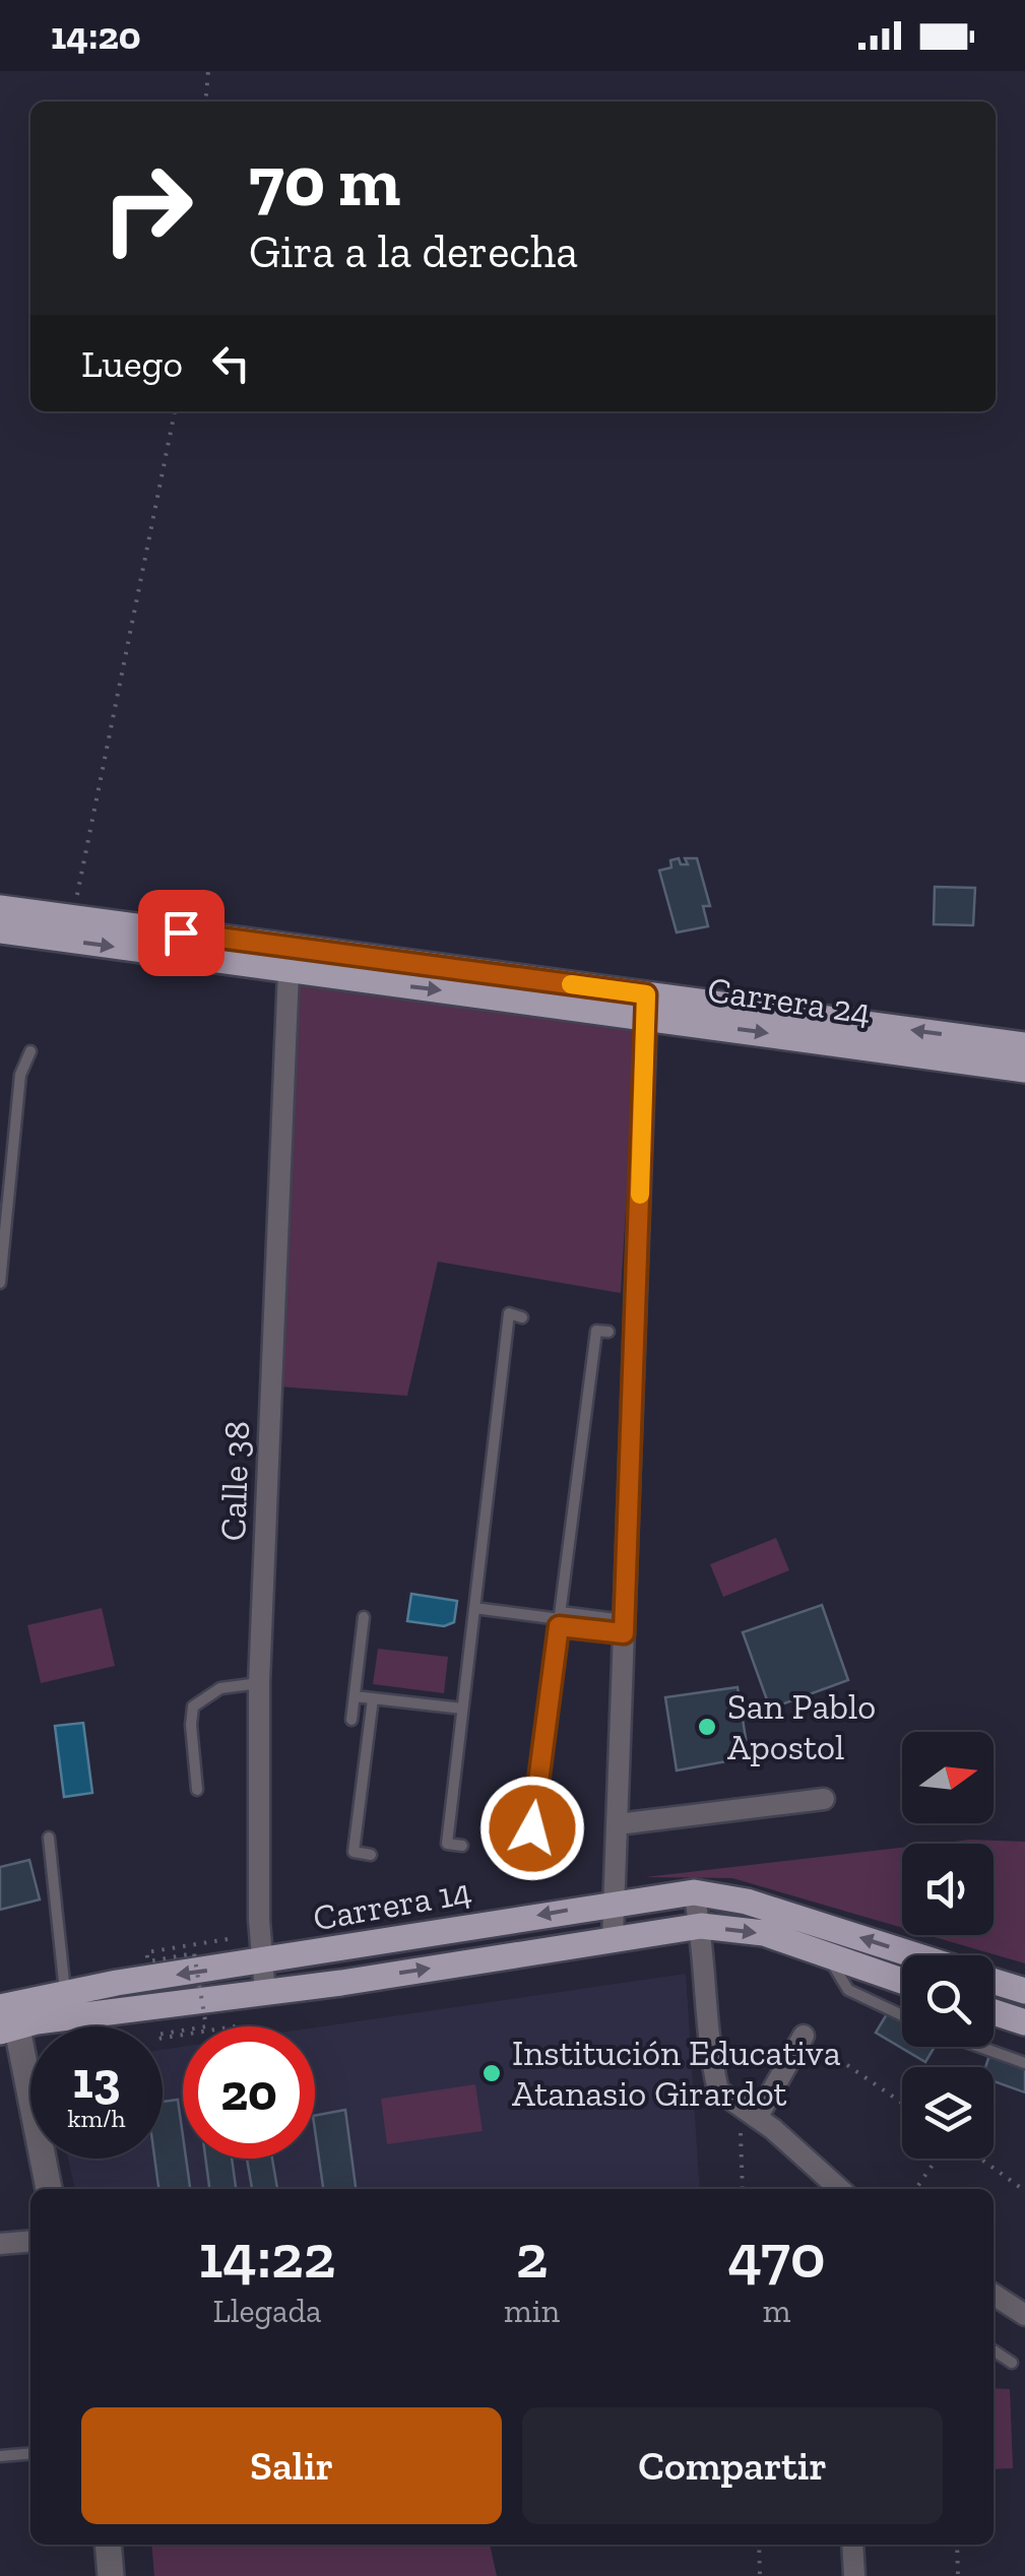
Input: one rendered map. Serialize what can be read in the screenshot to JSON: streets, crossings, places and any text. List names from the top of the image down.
{
  "streets": {
    "main road": ["Carrera 24", "Carrera 14"],
    "street": ["Calle 38"]
  },
  "crossings": [
    ["Carrera 24", "Calle 38"],
    ["Calle 38", "Carrera 14"]
  ],
  "places": ["San Pablo Apostol", "Institución Educativa Atanasio Girardot"],
  "north": "right",
  "page": {
    "status": "14:20",
    "turn": ["70 m", "Gira a la derecha"],
    "then": "Luego",
    "speed": "13 km/h",
    "limit": "20",
    "eta": [
      "14:22",
      "Llegada",
      "2",
      "min",
      "470",
      "m"
    ],
    "buttons": ["Salir", "Compartir"]
  }
}
